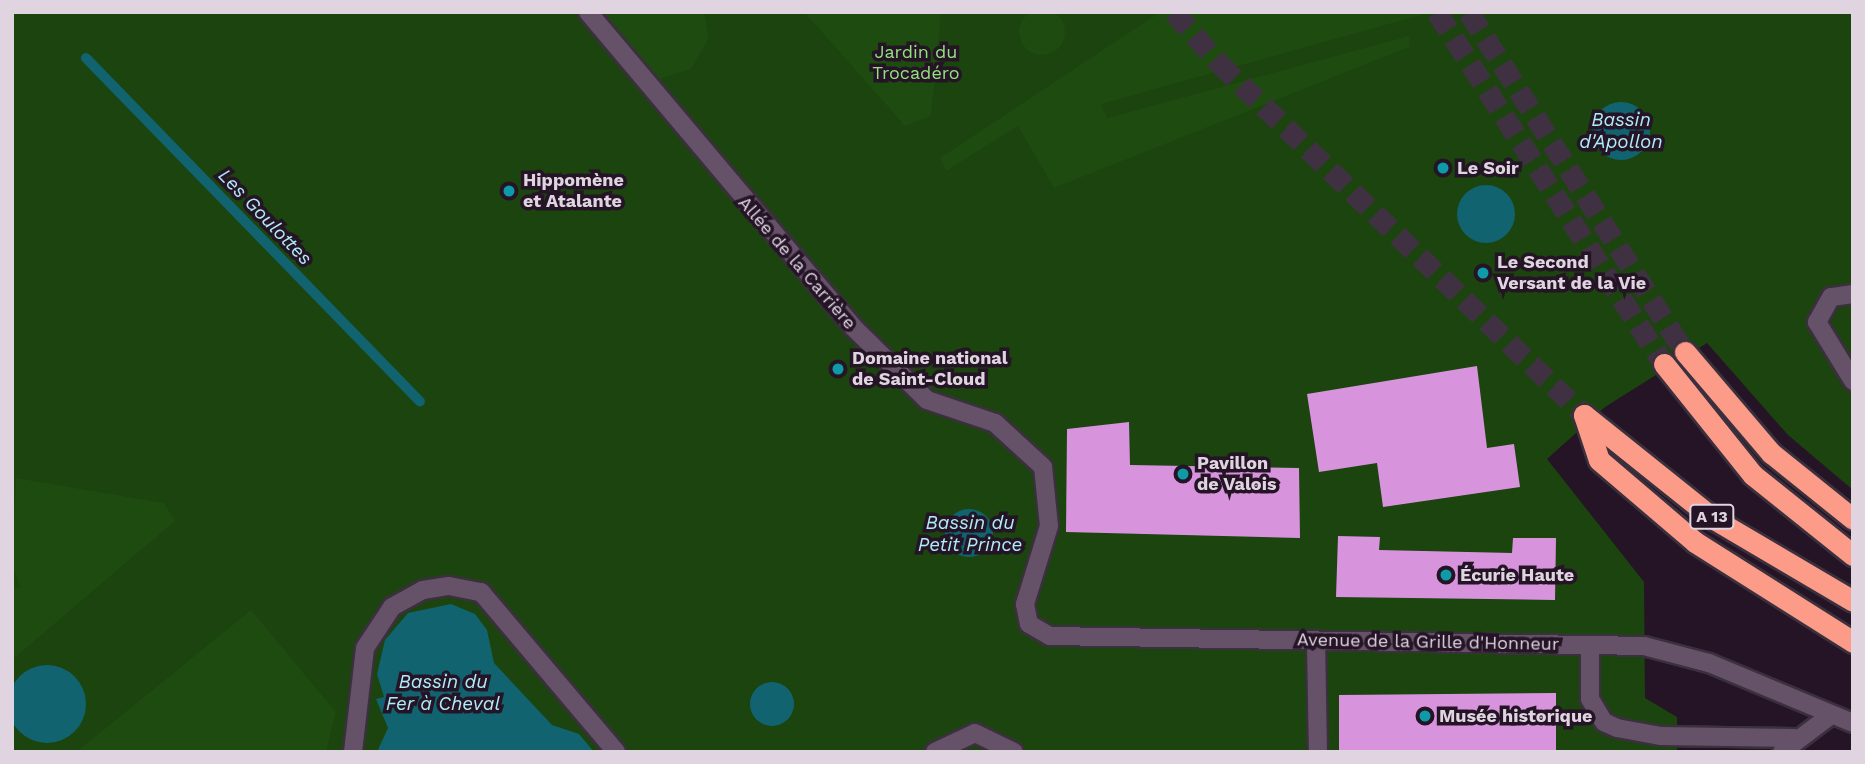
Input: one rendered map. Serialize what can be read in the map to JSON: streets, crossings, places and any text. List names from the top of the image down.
{
  "streets": {
    "highway": ["A 13"],
    "street": ["Allée de la Carrière", "Avenue de la Grille d'Honneur"]
  },
  "crossings": [
    ["Allée de la Carrière", "Avenue de la Grille d'Honneur"]
  ],
  "water": [
    "Bassin d'Apollon",
    "Les Goulottes",
    "Bassin du Petit Prince",
    "Bassin du Fer à Cheval"
  ],
  "parks": ["Jardin du Trocadéro"],
  "places": [
    "Le Soir",
    "Hippomène et Atalante",
    "Le Second Versant de la Vie",
    "Domaine national de Saint-Cloud",
    "Pavillon de Valois",
    "Écurie Haute",
    "Musée historique"
  ]
}
